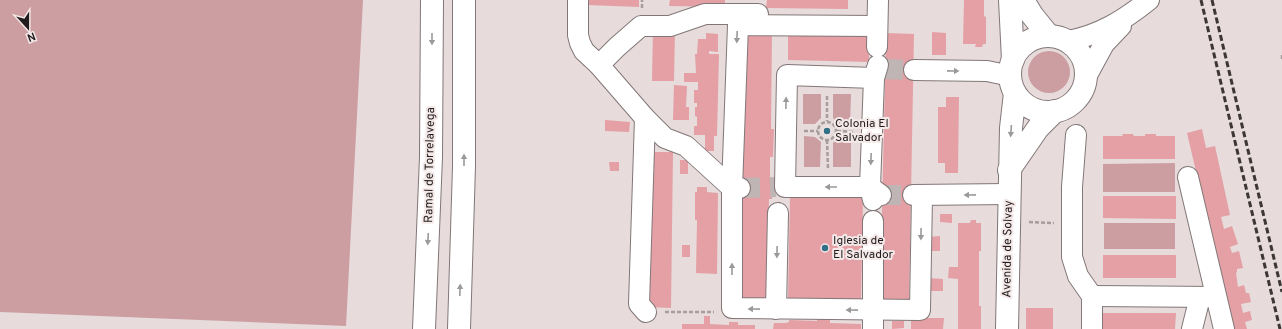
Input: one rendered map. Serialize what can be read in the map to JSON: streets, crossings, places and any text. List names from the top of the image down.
{
  "streets": {
    "highway": ["Ramal de Torrelavega", "Avenida de Solvay"]
  },
  "places": ["Colonia El Salvador", "Iglesia de El Salvador"],
  "north": "bottom"
}
